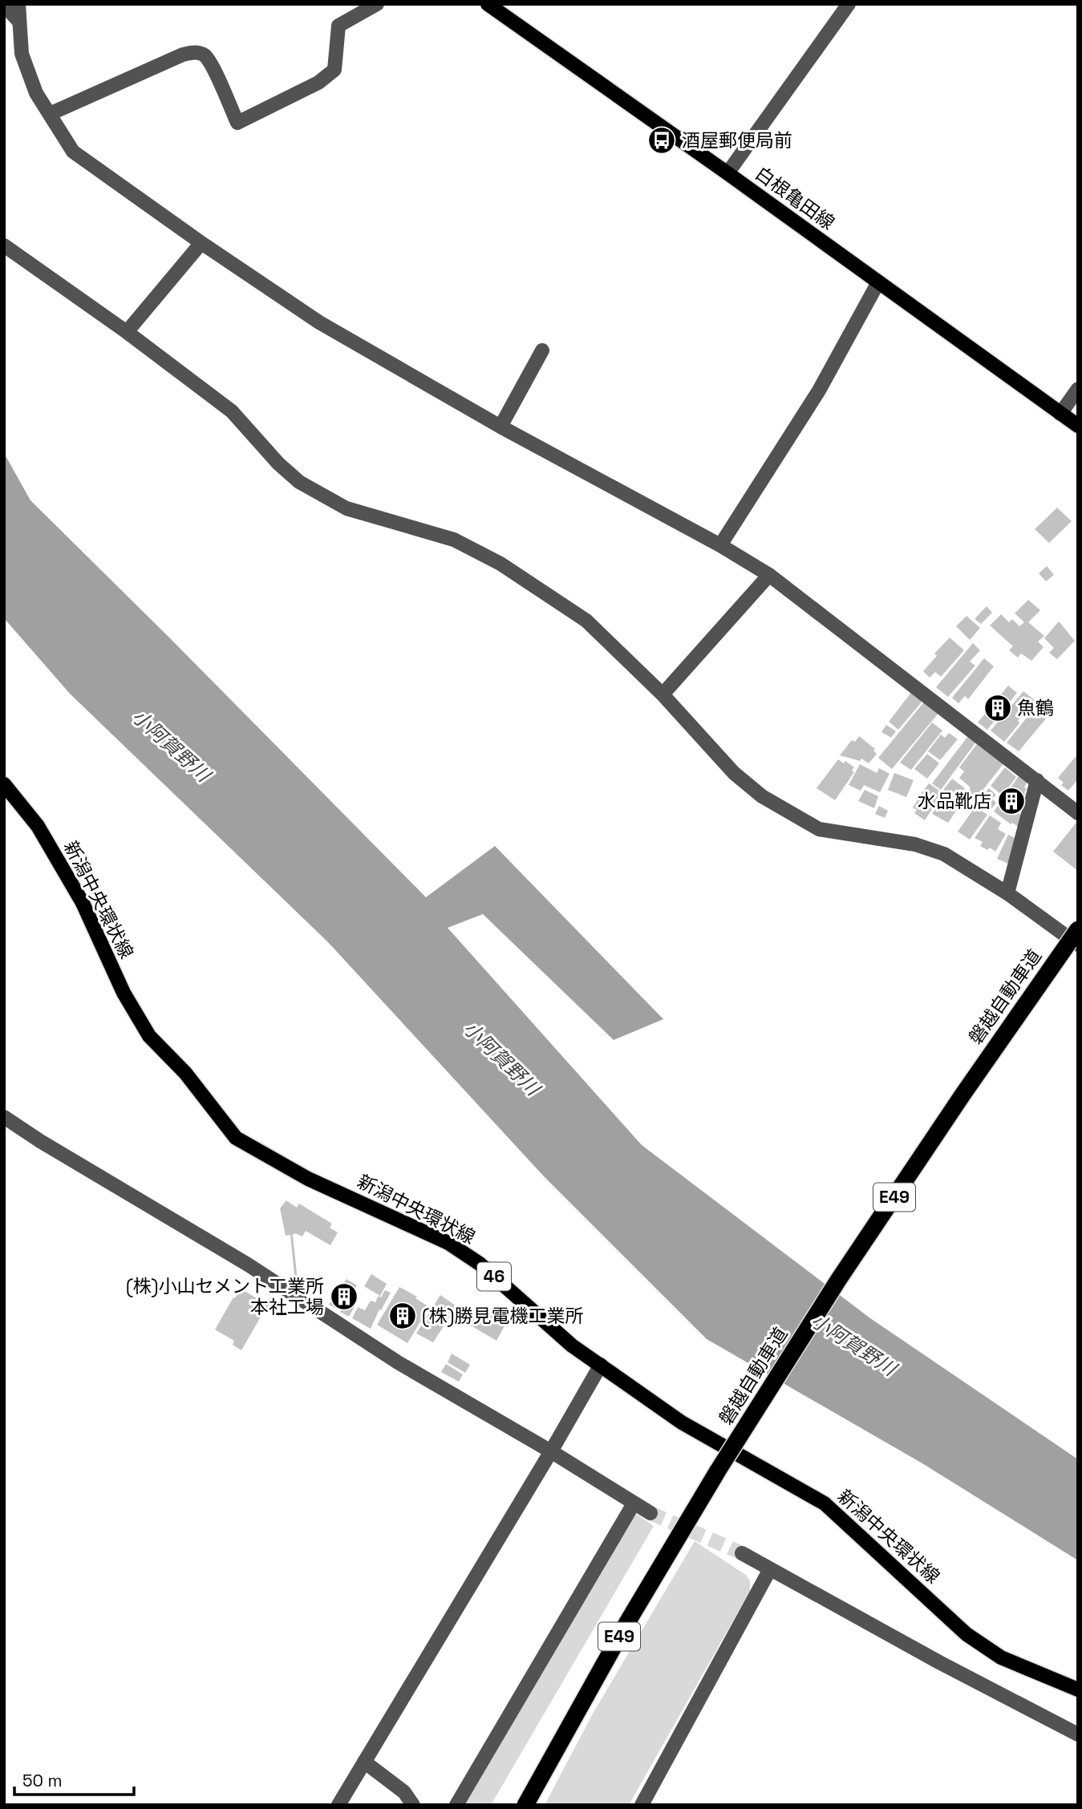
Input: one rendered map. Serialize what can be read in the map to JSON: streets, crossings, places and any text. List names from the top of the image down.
{
  "streets": {
    "highway": ["磐越自動車道", "E49"],
    "main road": ["白根亀田線", "新潟中央環状線", "46"]
  },
  "water": ["小阿賀野川"],
  "places": {
    "bus stop": ["酒屋郵便局前"],
    "building": [
      "魚鶴",
      "水品靴店",
      "(株)小山セメント工業所 本社工場",
      "(株)勝見電機工業所"
    ]
  },
  "scale_bar": "50 m"
}
